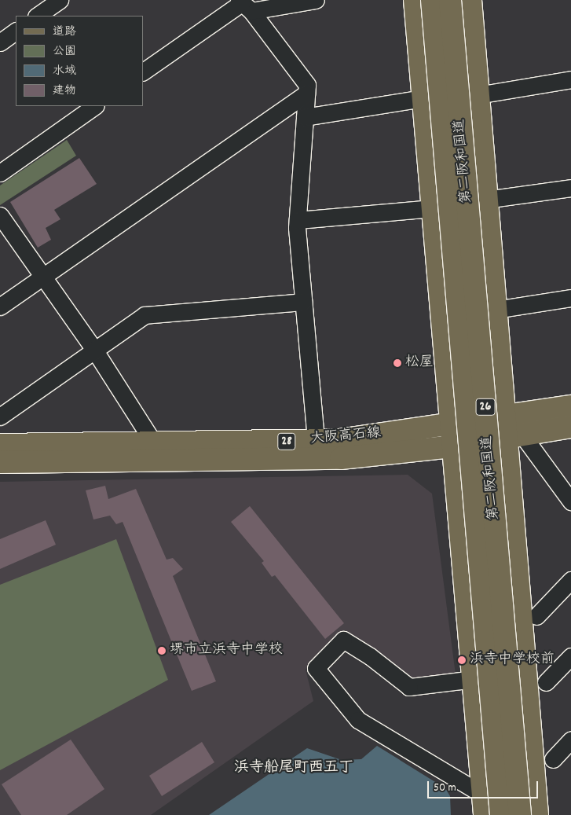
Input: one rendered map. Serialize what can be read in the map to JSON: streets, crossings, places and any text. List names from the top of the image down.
{
  "streets": {
    "main road": [
      "第二阪和国道",
      "26",
      "大阪高石線",
      "28"
    ]
  },
  "crossings": [
    ["26", "大阪高石線"]
  ],
  "districts": ["浜寺船尾町西五丁"],
  "places": ["松屋", "堺市立浜寺中学校", "浜寺中学校前"],
  "legend": [
    "道路",
    "公園",
    "水域",
    "建物"
  ],
  "scale_bar": "50 m"
}
